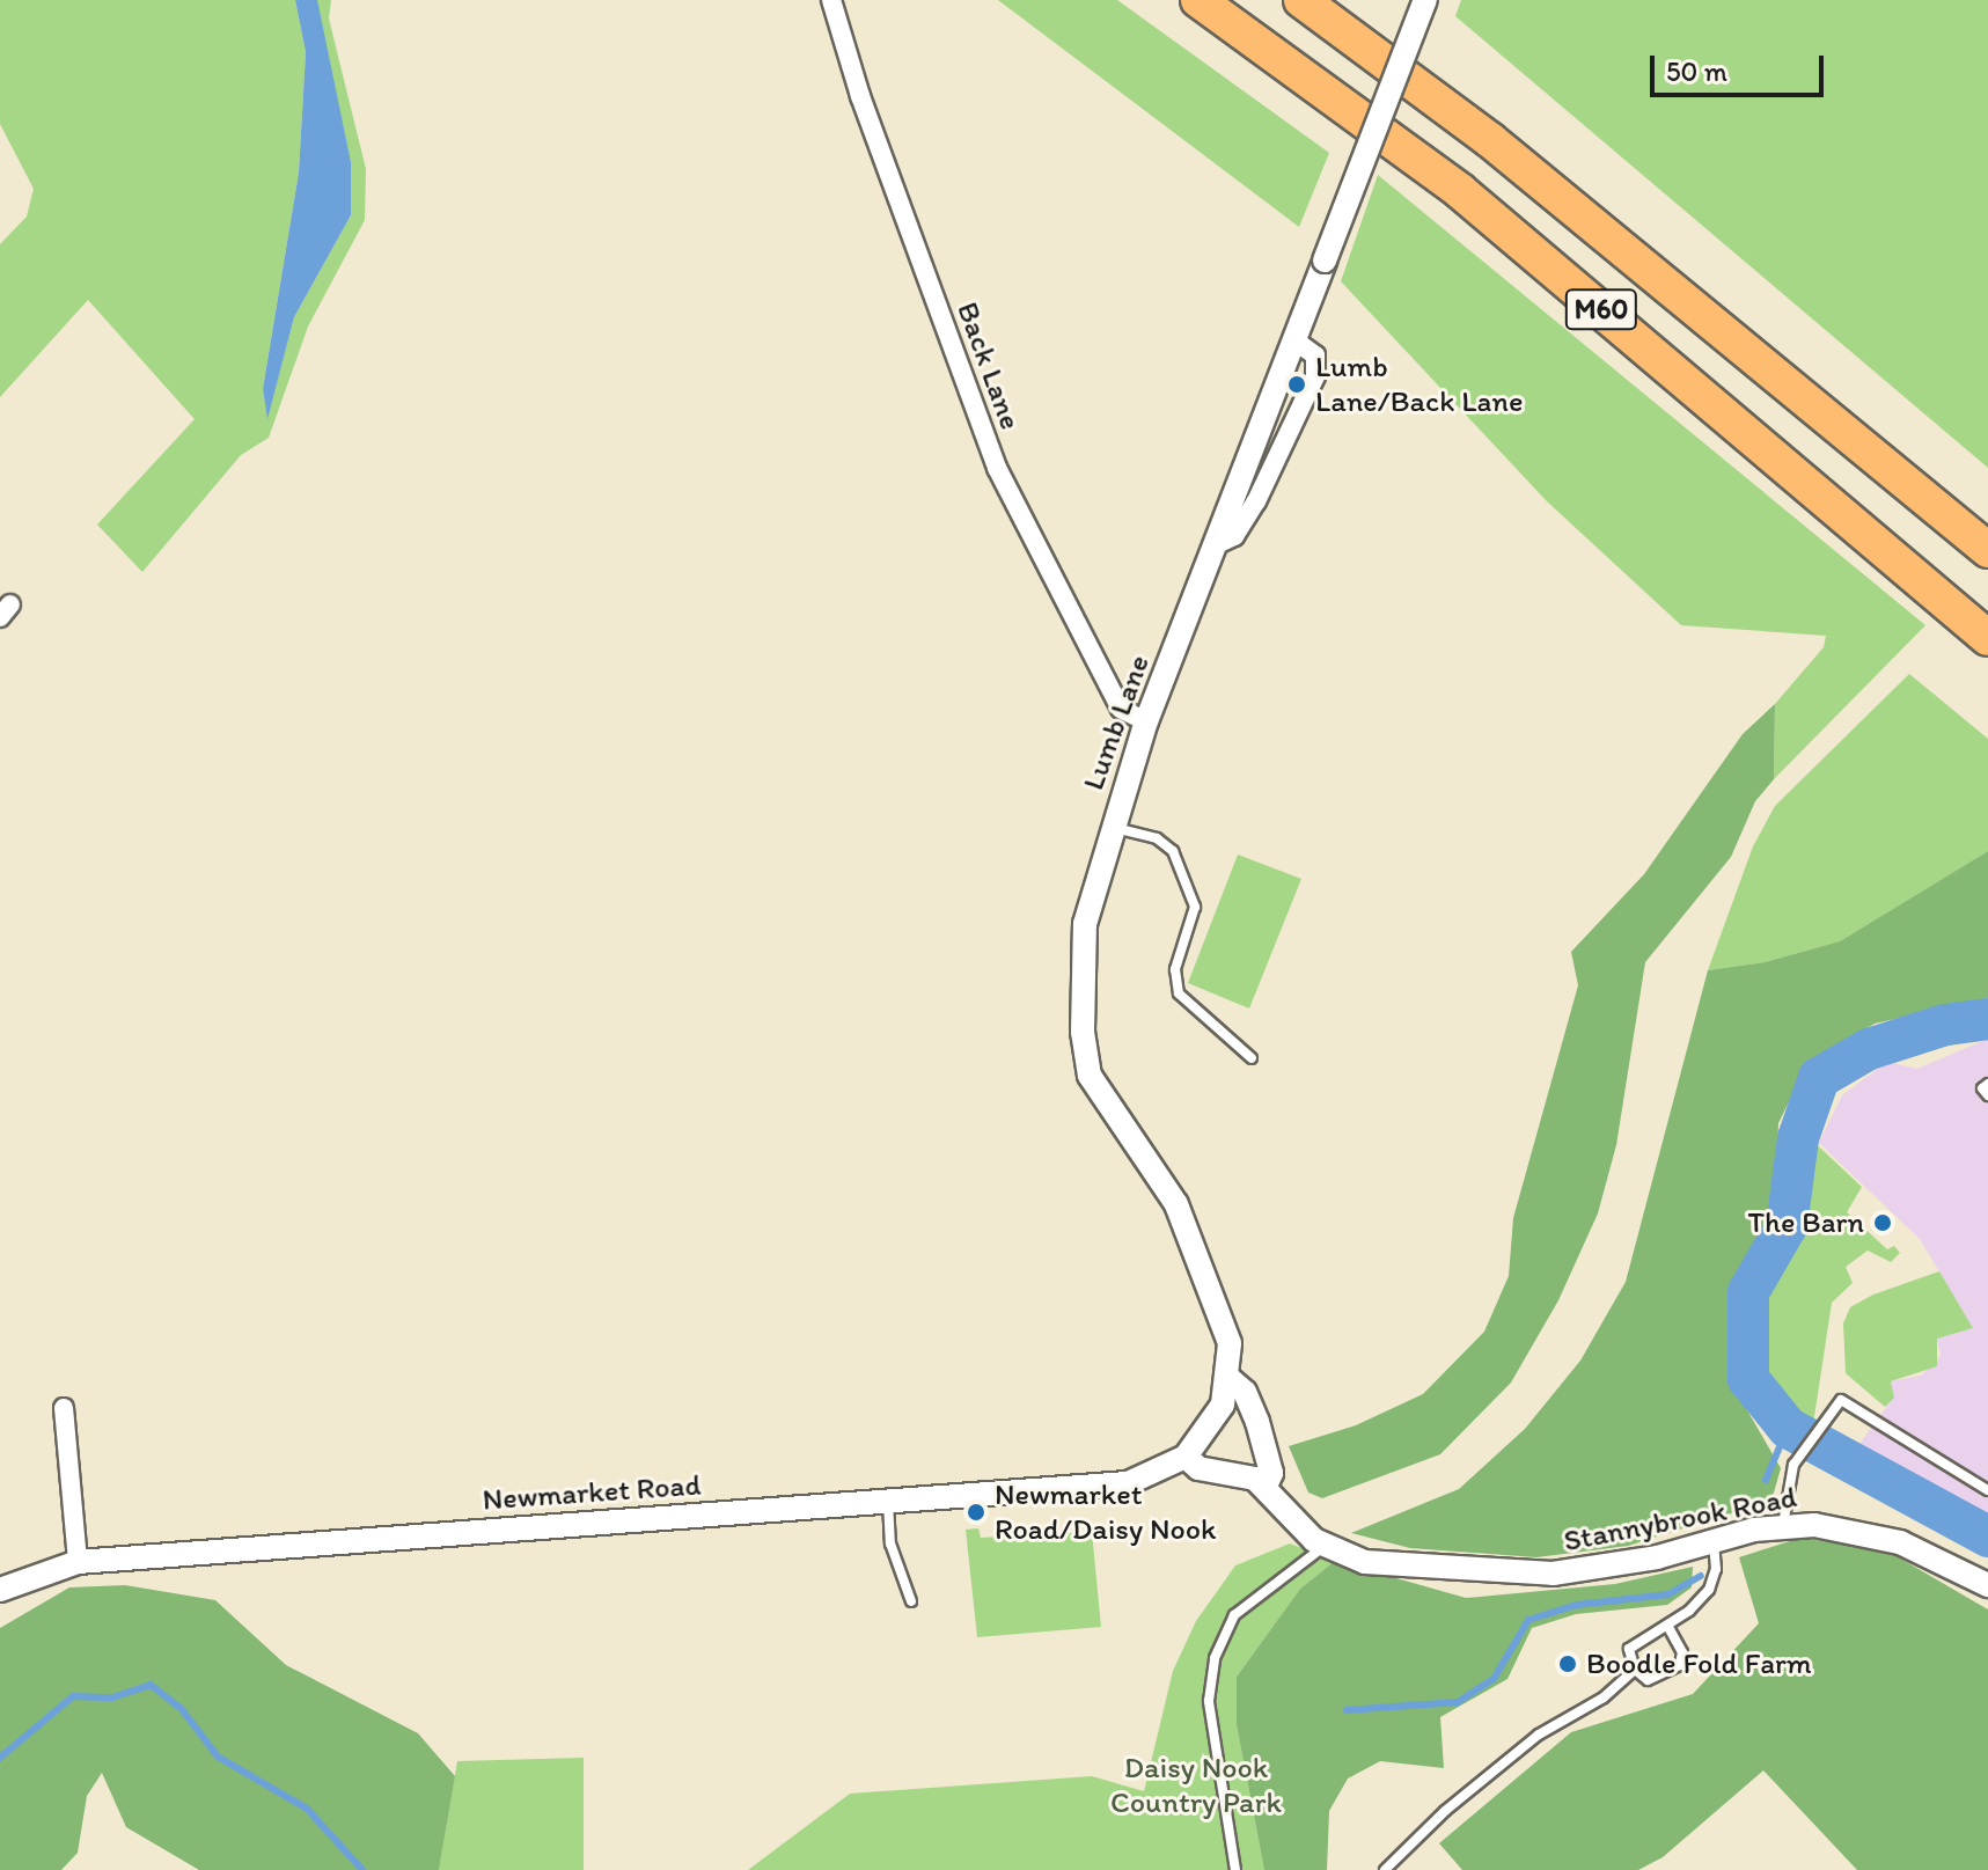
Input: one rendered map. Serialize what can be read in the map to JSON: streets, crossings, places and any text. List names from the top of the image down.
{
  "streets": {
    "highway": ["M60"],
    "street": [
      "Back Lane",
      "Lumb Lane",
      "Newmarket Road",
      "Stannybrook Road"
    ]
  },
  "crossings": [
    ["Back Lane", "Lumb Lane"],
    ["Lumb Lane", "Newmarket Road"],
    ["Lumb Lane", "Stannybrook Road"],
    ["Newmarket Road", "Stannybrook Road"]
  ],
  "parks": ["Daisy Nook Country Park"],
  "places": [
    "Lumb Lane/Back Lane",
    "The Barn",
    "Newmarket Road/Daisy Nook",
    "Boodle Fold Farm"
  ],
  "scale_bar": "50 m"
}
